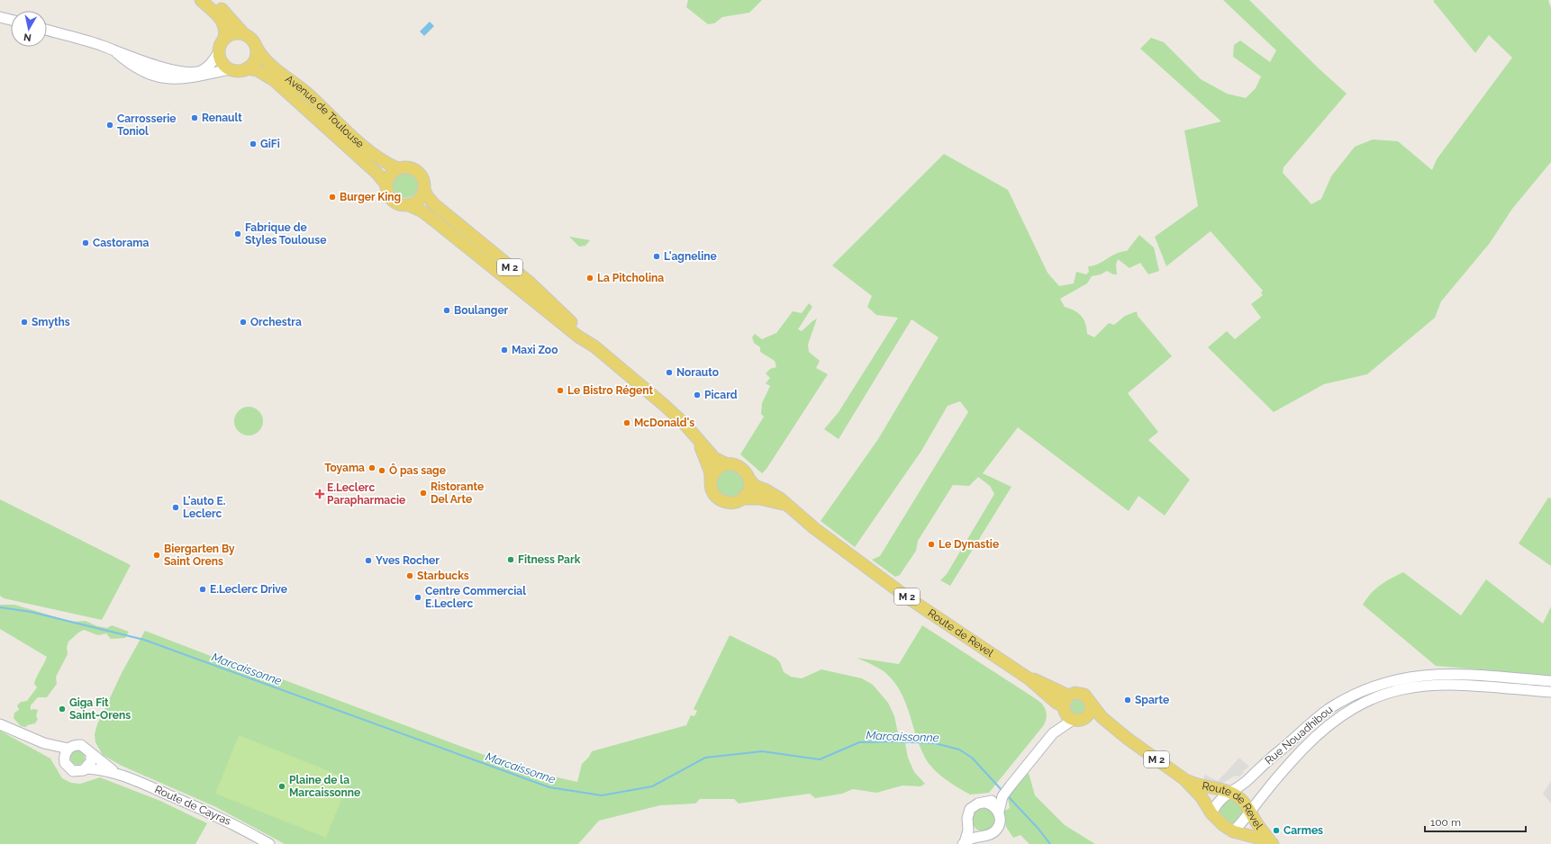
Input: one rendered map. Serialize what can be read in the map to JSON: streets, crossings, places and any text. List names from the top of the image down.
{
  "streets": {
    "main road": ["Avenue de Toulouse", "M 2", "Route de Revel"],
    "street": ["Rue Nouadhibou", "Route de Cayras"]
  },
  "crossings": [
    ["Avenue de Toulouse", "M 2"],
    ["M 2", "Route de Revel"],
    ["Route de Revel", "Rue Nouadhibou"]
  ],
  "water": ["Marcaissonne"],
  "places": {
    "other": [
      "Renault",
      "Carrosserie Toniol",
      "GiFi",
      "Burger King",
      "Fabrique de Styles Toulouse",
      "Castorama",
      "L'agneline",
      "La Pitcholina",
      "Boulanger",
      "Smyths",
      "Orchestra",
      "Maxi Zoo",
      "Norauto",
      "Le Bistro Régent",
      "Picard",
      "McDonald's",
      "Toyama",
      "Ô pas sage",
      "Ristorante Del Arte",
      "L'auto E. Leclerc",
      "Le Dynastie",
      "Biergarten By Saint Orens",
      "Fitness Park",
      "Yves Rocher",
      "Starbucks",
      "E.Leclerc Drive",
      "Centre Commercial E.Leclerc",
      "Sparte",
      "Giga Fit Saint-Orens",
      "Plaine de la Marcaissonne",
      "Carmes"
    ],
    "health": ["E.Leclerc Parapharmacie"]
  },
  "scale_bar": "100 m",
  "north": "bottom"
}
